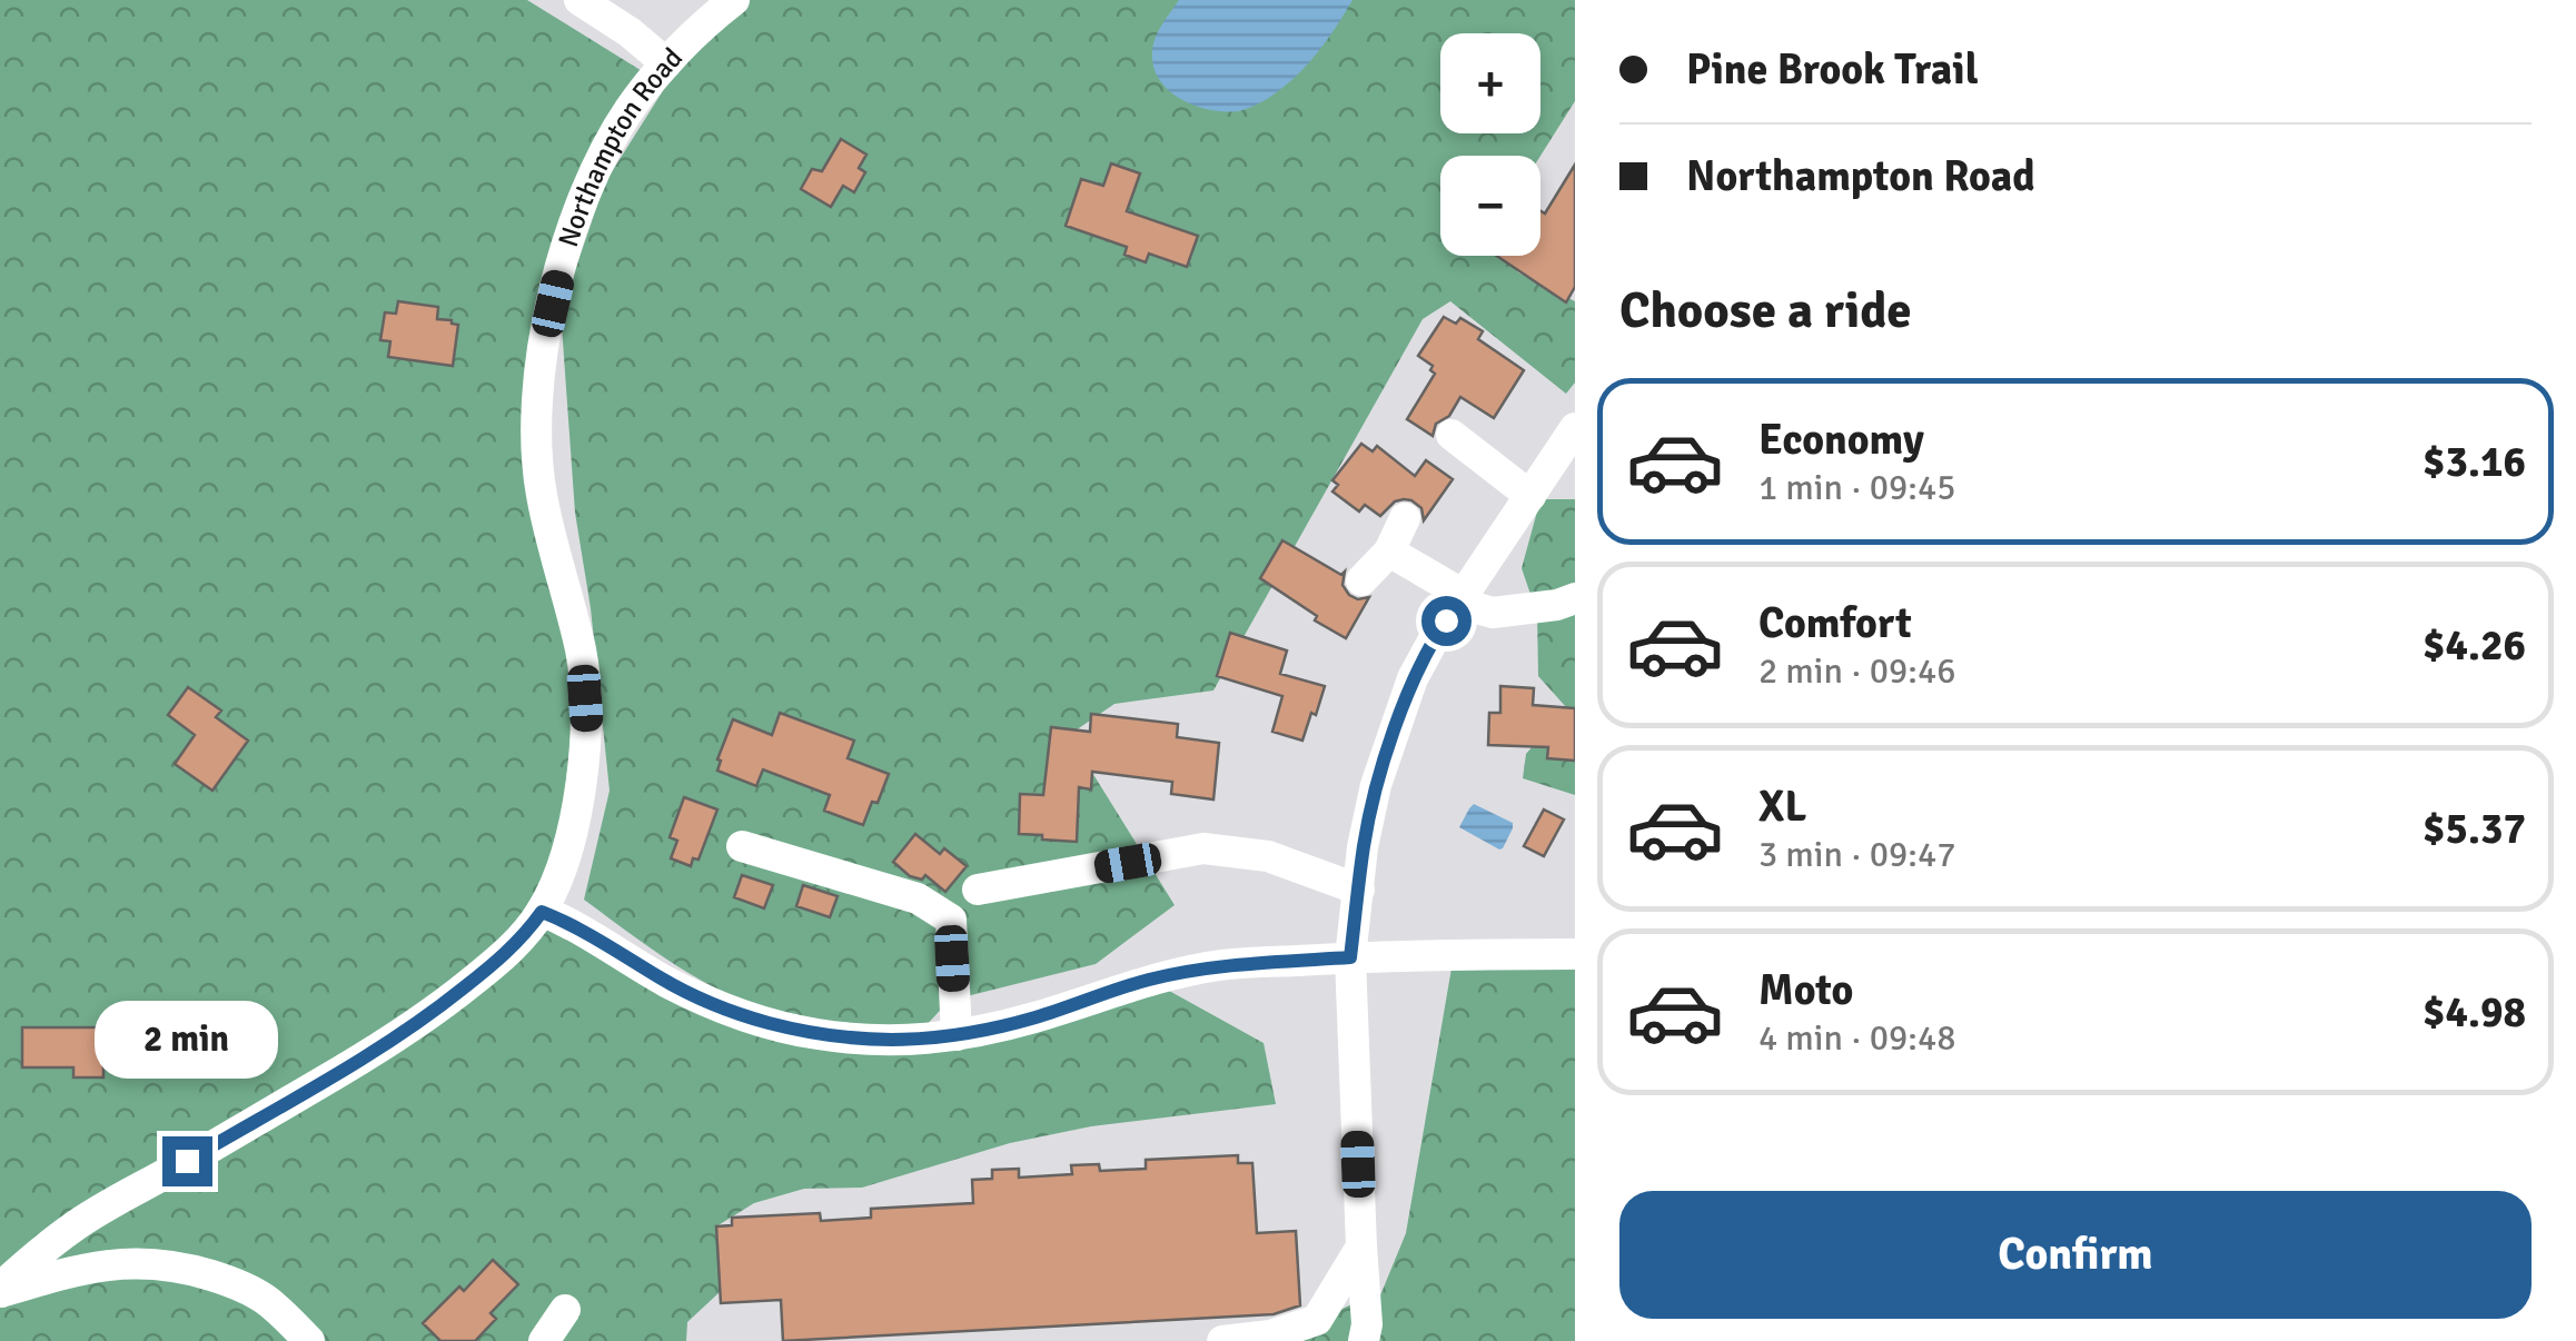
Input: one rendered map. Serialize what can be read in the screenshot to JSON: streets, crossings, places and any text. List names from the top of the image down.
{
  "streets": {
    "street": ["Northampton Road"]
  },
  "page": {
    "banner": ["Pine Brook Trail", "Northampton Road"],
    "map_buttons": ["+", "−"],
    "heading": "Choose a ride",
    "list": [
      {
        "name": "Economy",
        "note": "1 min · 09:45",
        "value": "$3.16"
      },
      {
        "name": "Comfort",
        "note": "2 min · 09:46",
        "value": "$4.26"
      },
      {
        "name": "XL",
        "note": "3 min · 09:47",
        "value": "$5.37"
      },
      {
        "name": "Moto",
        "note": "4 min · 09:48",
        "value": "$4.98"
      }
    ],
    "bubble": "2 min",
    "buttons": "Confirm"
  }
}
